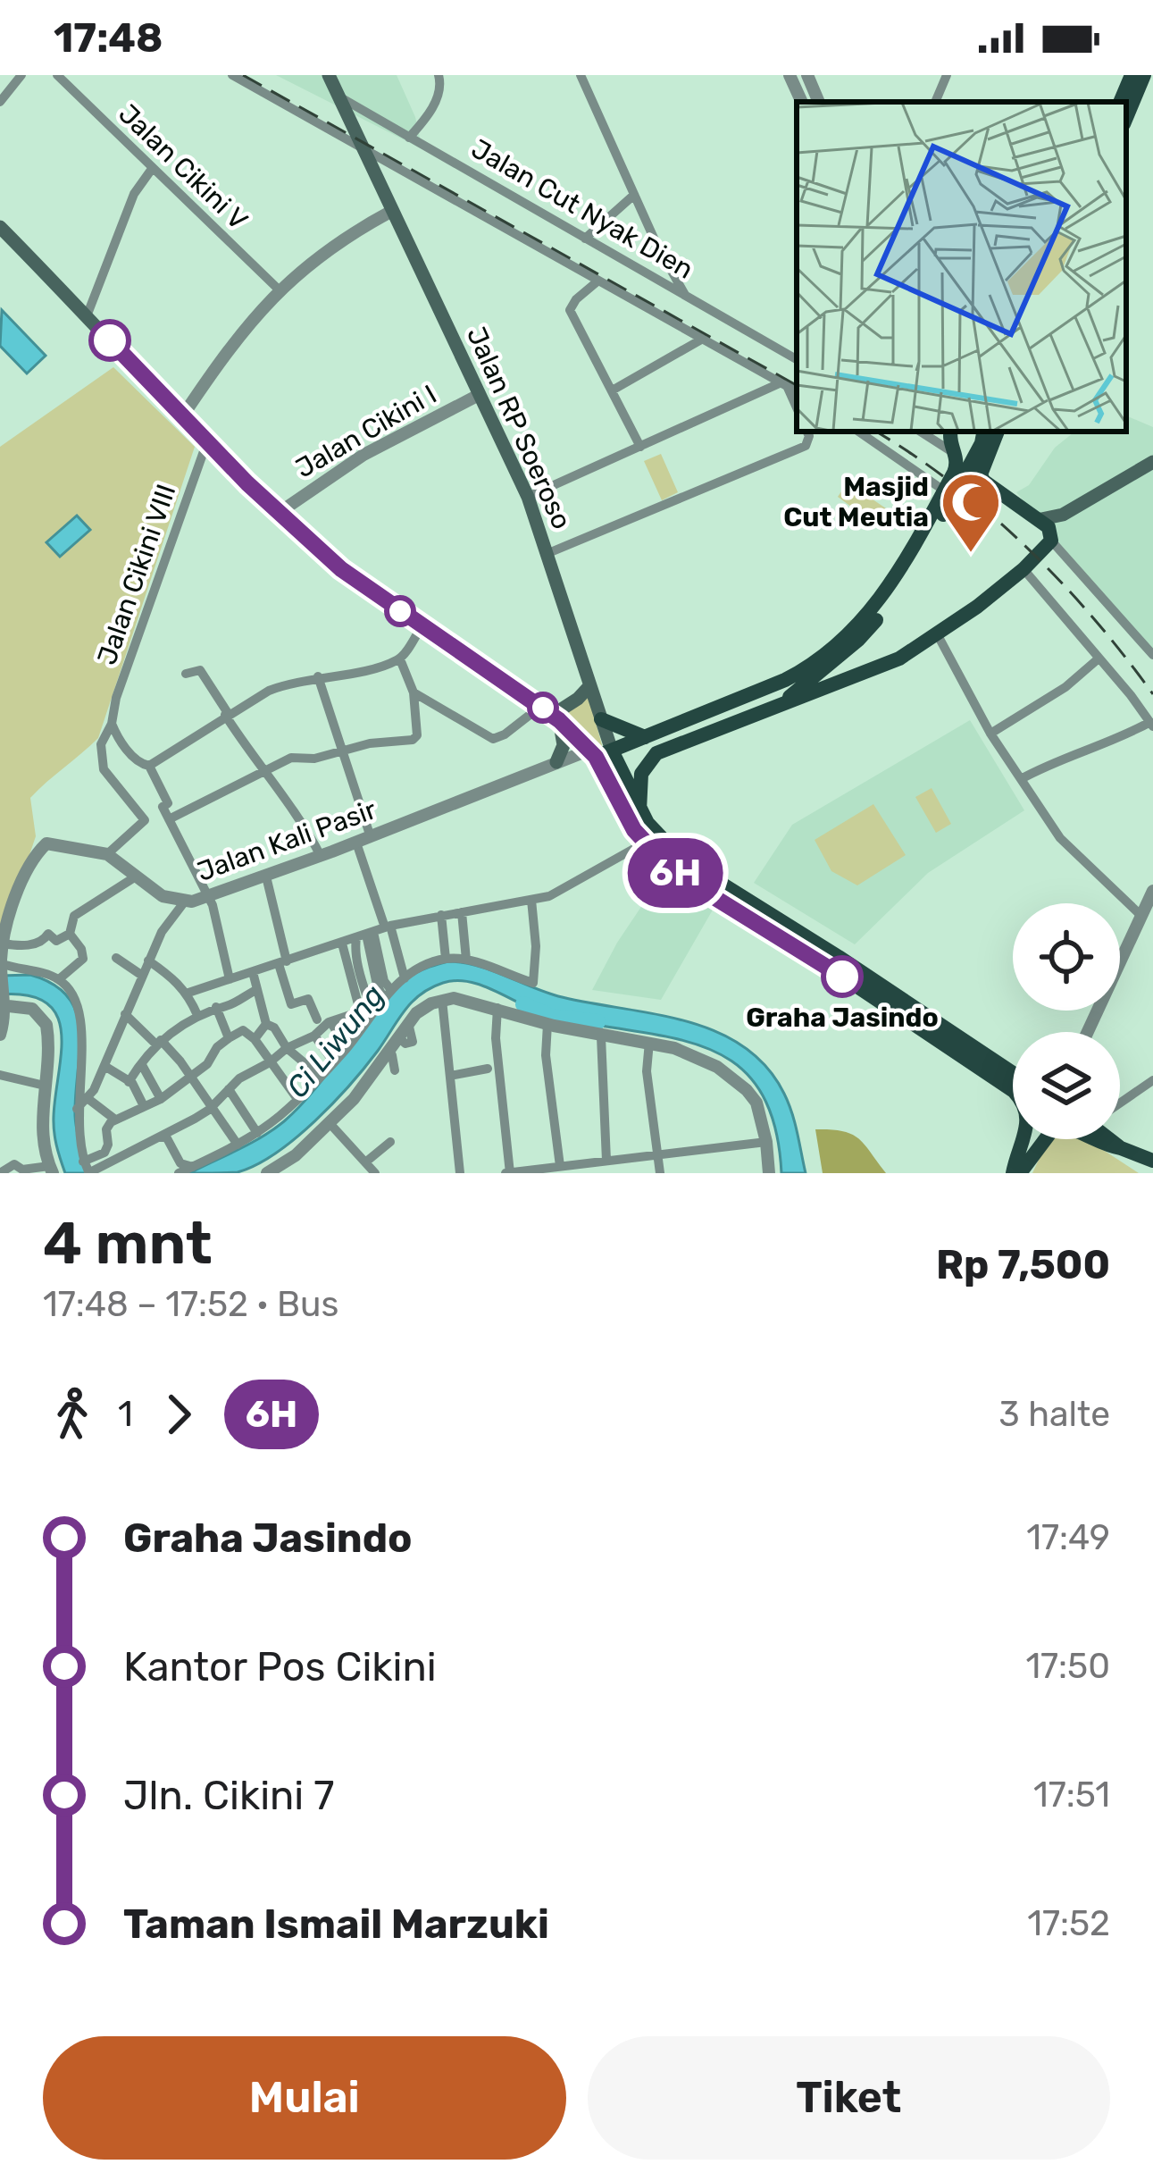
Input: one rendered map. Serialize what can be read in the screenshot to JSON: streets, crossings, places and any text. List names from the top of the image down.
{
  "streets": {
    "main road": ["Jalan RP Soeroso"],
    "street": [
      "Jalan Cikini V",
      "Jalan Cut Nyak Dien",
      "Jalan Cikini I",
      "Jalan Cikini VIII",
      "Jalan Kali Pasir"
    ]
  },
  "crossings": [
    ["Jalan Cut Nyak Dien", "Jalan RP Soeroso"],
    ["Jalan RP Soeroso", "Jalan Cikini I"]
  ],
  "water": ["Ci Liwung"],
  "places": {
    "mosque": ["Masjid Cut Meutia"],
    "other": ["Graha Jasindo"]
  },
  "lines": ["bus line 6H"],
  "page": {
    "status": "17:48",
    "on_map": "6H",
    "heading": ["4 mnt", "17:48 – 17:52 · Bus", "Rp 7,500"],
    "legs": ["1", "6H", "3 halte"],
    "list": [
      {
        "name": "Graha Jasindo",
        "value": "17:49"
      },
      {
        "name": "Kantor Pos Cikini",
        "value": "17:50"
      },
      {
        "name": "Jln. Cikini 7",
        "value": "17:51"
      },
      {
        "name": "Taman Ismail Marzuki",
        "value": "17:52"
      }
    ],
    "buttons": ["Mulai", "Tiket"]
  }
}
